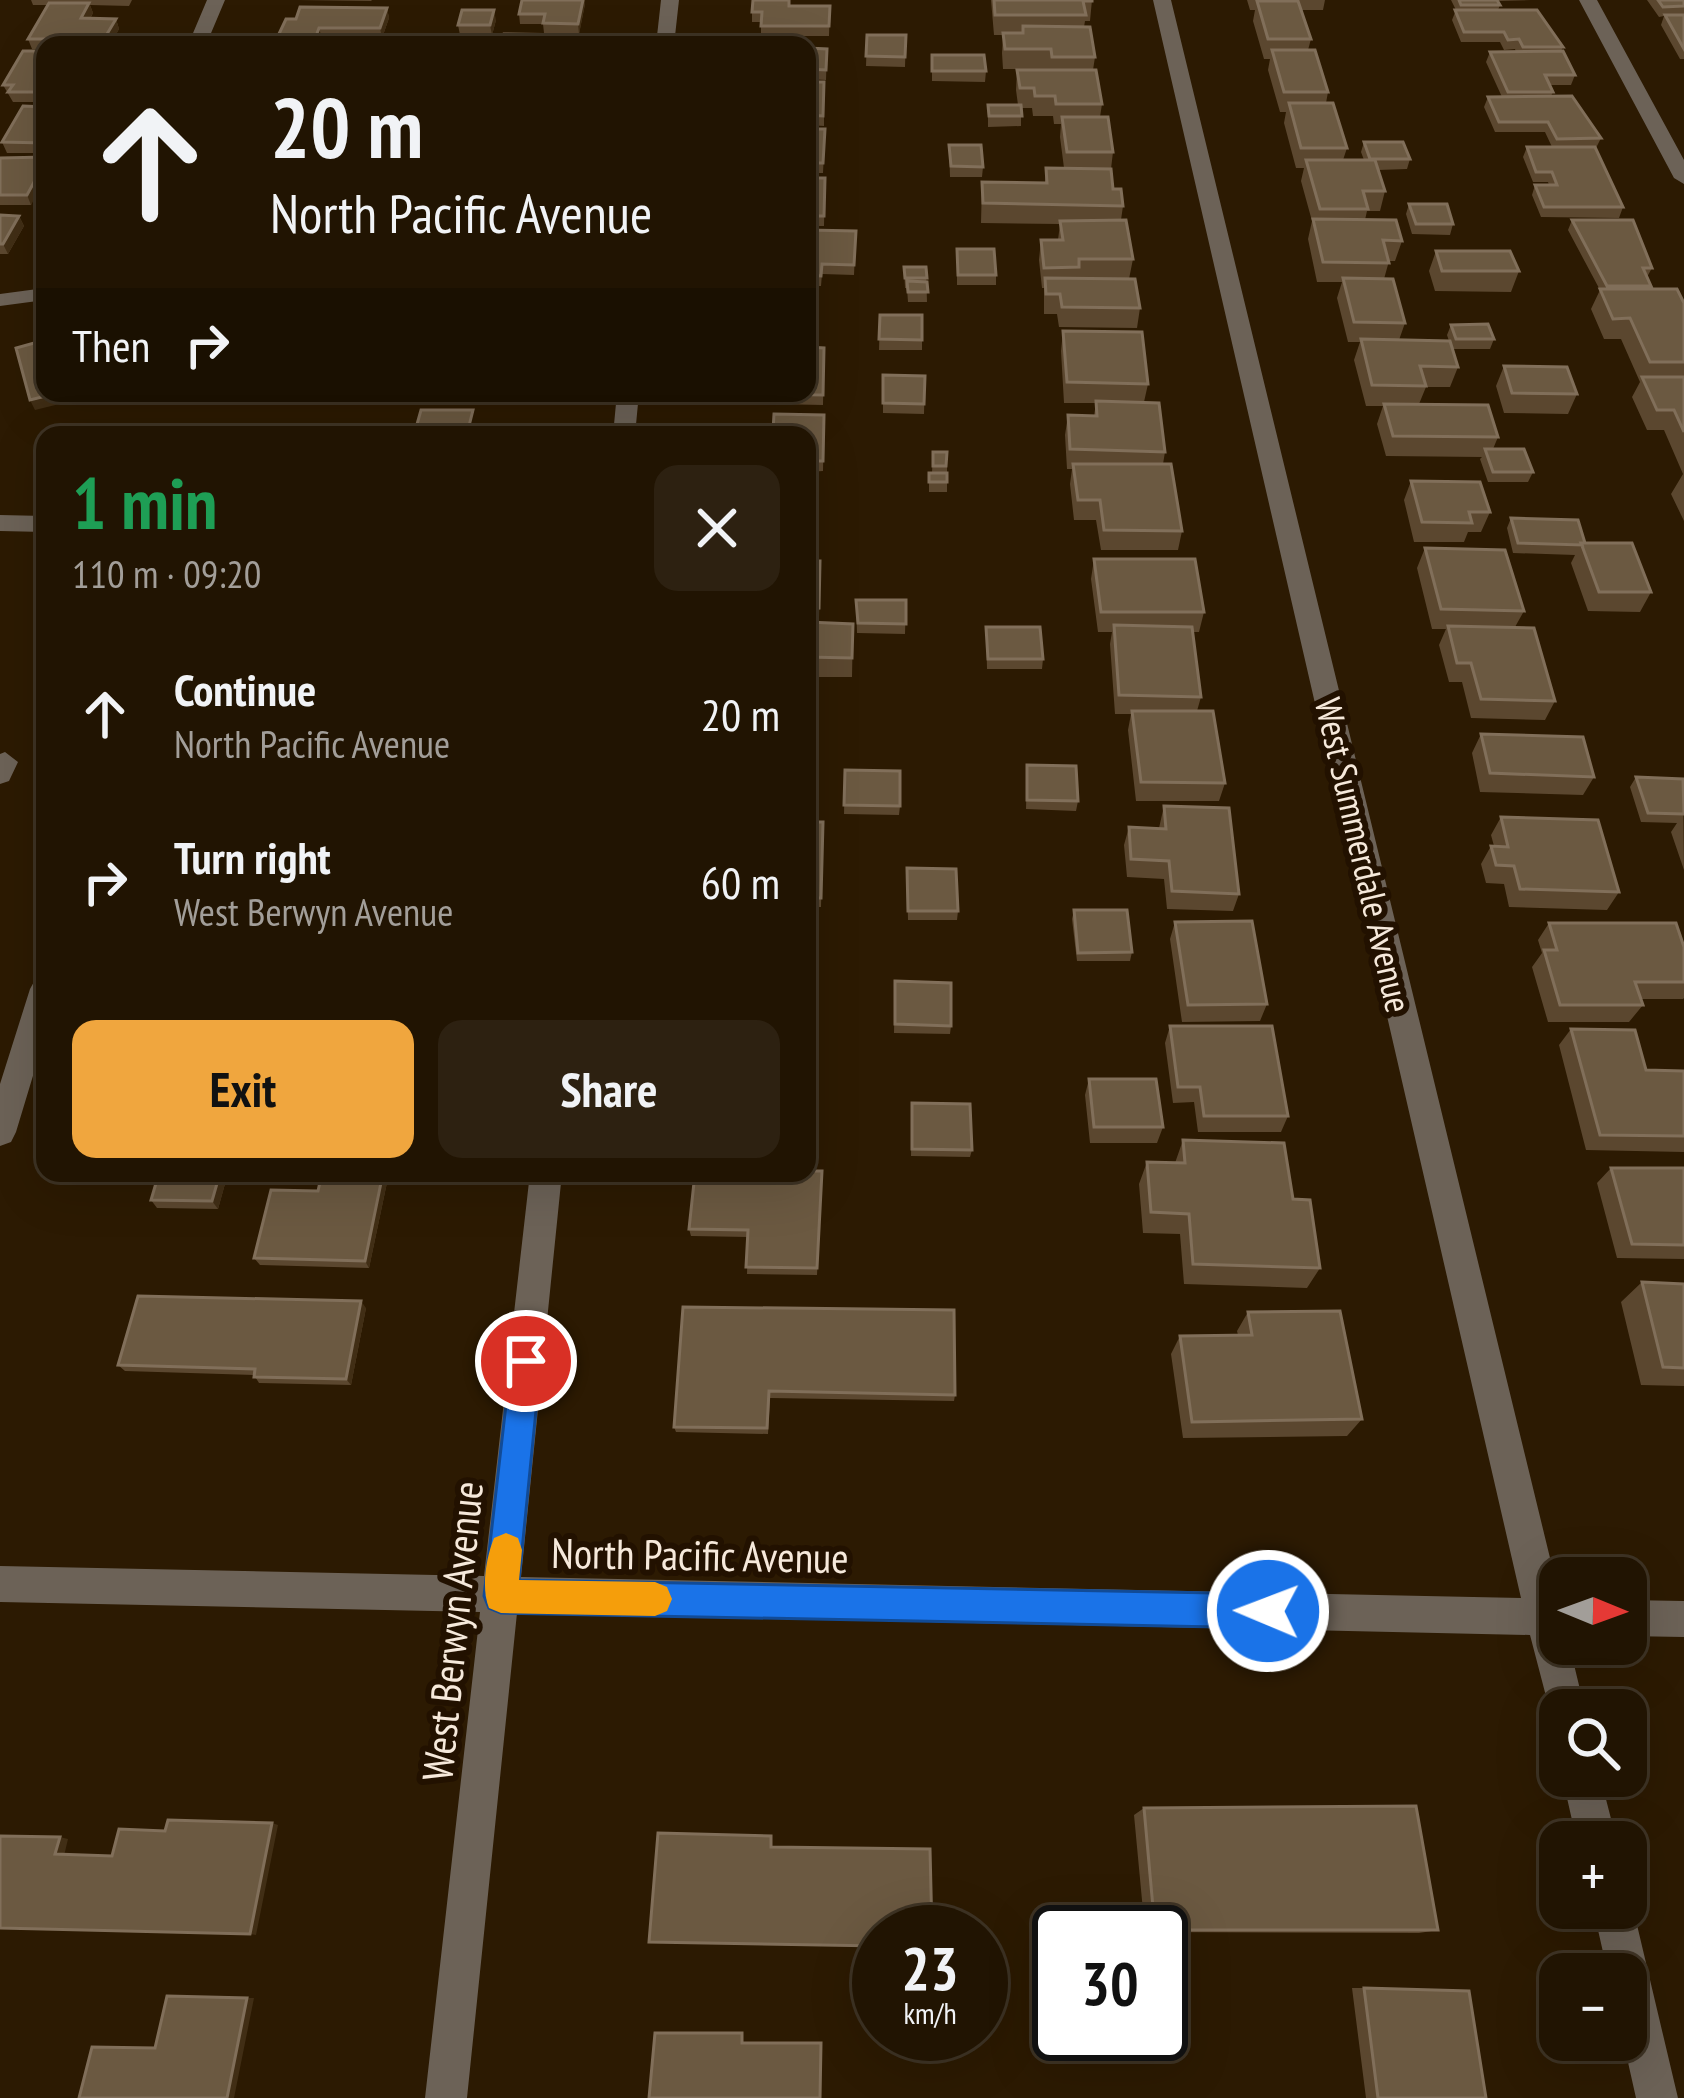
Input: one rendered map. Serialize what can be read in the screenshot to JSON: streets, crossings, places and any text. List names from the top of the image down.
{
  "streets": {
    "street": ["West Summerdale Avenue", "North Pacific Avenue", "West Berwyn Avenue"]
  },
  "crossings": [
    ["North Pacific Avenue", "West Berwyn Avenue"]
  ],
  "north": "right",
  "page": {
    "turn": ["20 m", "North Pacific Avenue"],
    "then": "Then",
    "heading": ["1 min", "110 m · 09:20"],
    "list": [
      {
        "name": "Continue",
        "note": "North Pacific Avenue",
        "value": "20 m"
      },
      {
        "name": "Turn right",
        "note": "West Berwyn Avenue",
        "value": "60 m"
      }
    ],
    "buttons": ["Exit", "Share"],
    "map_buttons": ["+", "−"],
    "speed": "23 km/h",
    "limit": "30"
  }
}
